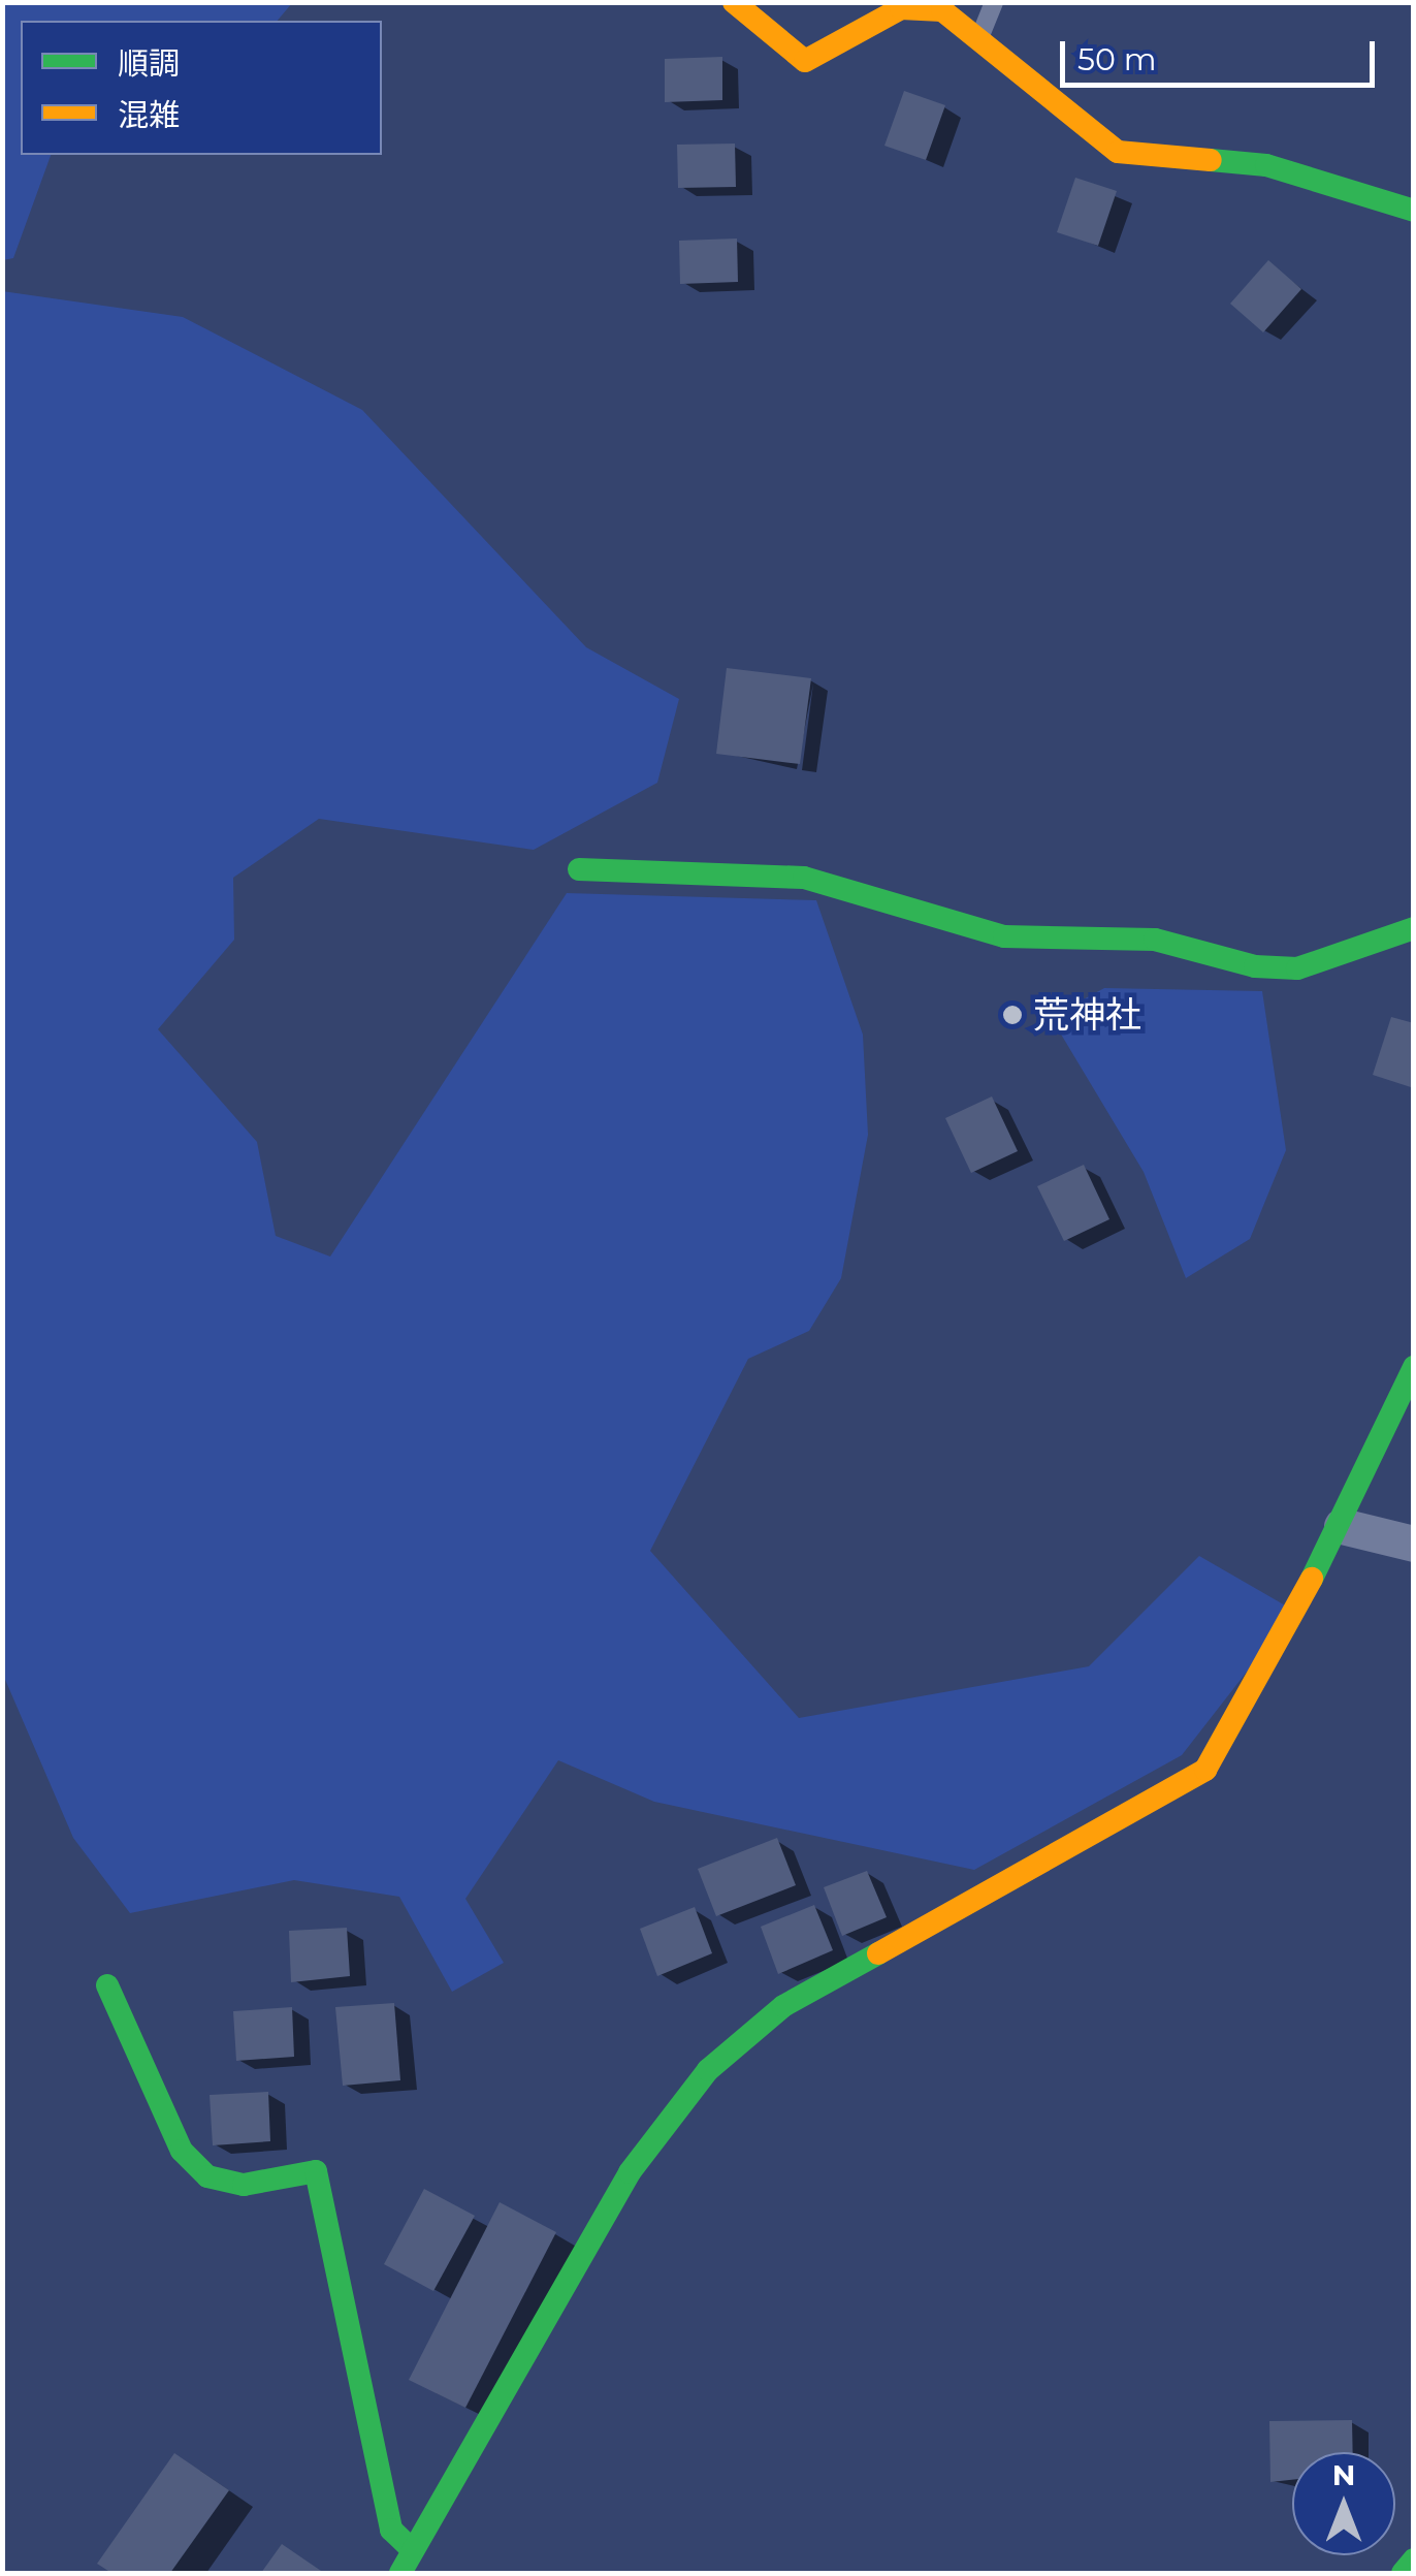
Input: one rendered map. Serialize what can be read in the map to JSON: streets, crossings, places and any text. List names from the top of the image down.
{
  "places": ["荒神社"],
  "legend": ["順調", "混雑"],
  "scale_bar": "50 m",
  "north": "top"
}
